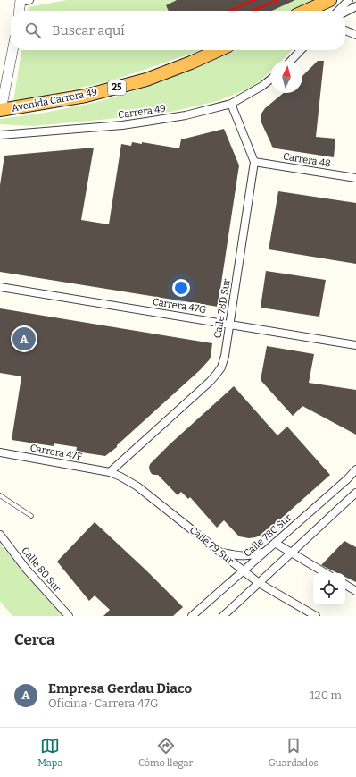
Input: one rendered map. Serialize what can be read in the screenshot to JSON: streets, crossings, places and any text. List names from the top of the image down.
{
  "streets": {
    "highway": ["25", "Avenida Carrera 49"],
    "street": [
      "Carrera 49",
      "Carrera 48",
      "Carrera 47G",
      "Calle 78D Sur",
      "Carrera 47F",
      "Calle 78C Sur",
      "Calle 79 Sur",
      "Calle 80 Sur"
    ]
  },
  "crossings": [
    ["Carrera 48", "Calle 78D Sur"],
    ["Carrera 47G", "Calle 78D Sur"],
    ["Calle 78D Sur", "Carrera 47F"],
    ["Calle 78D Sur", "Calle 79 Sur"],
    ["Carrera 47F", "Calle 79 Sur"],
    ["Calle 78C Sur", "Calle 79 Sur"]
  ],
  "north": "top",
  "page": {
    "search": "Buscar aquí",
    "pins": "A",
    "heading": "Cerca",
    "list": [
      {
        "mark": "A",
        "name": "Empresa Gerdau Diaco",
        "note": "Oficina · Carrera 47G",
        "value": "120 m"
      }
    ],
    "nav": ["Mapa", "Cómo llegar", "Guardados"]
  }
}
